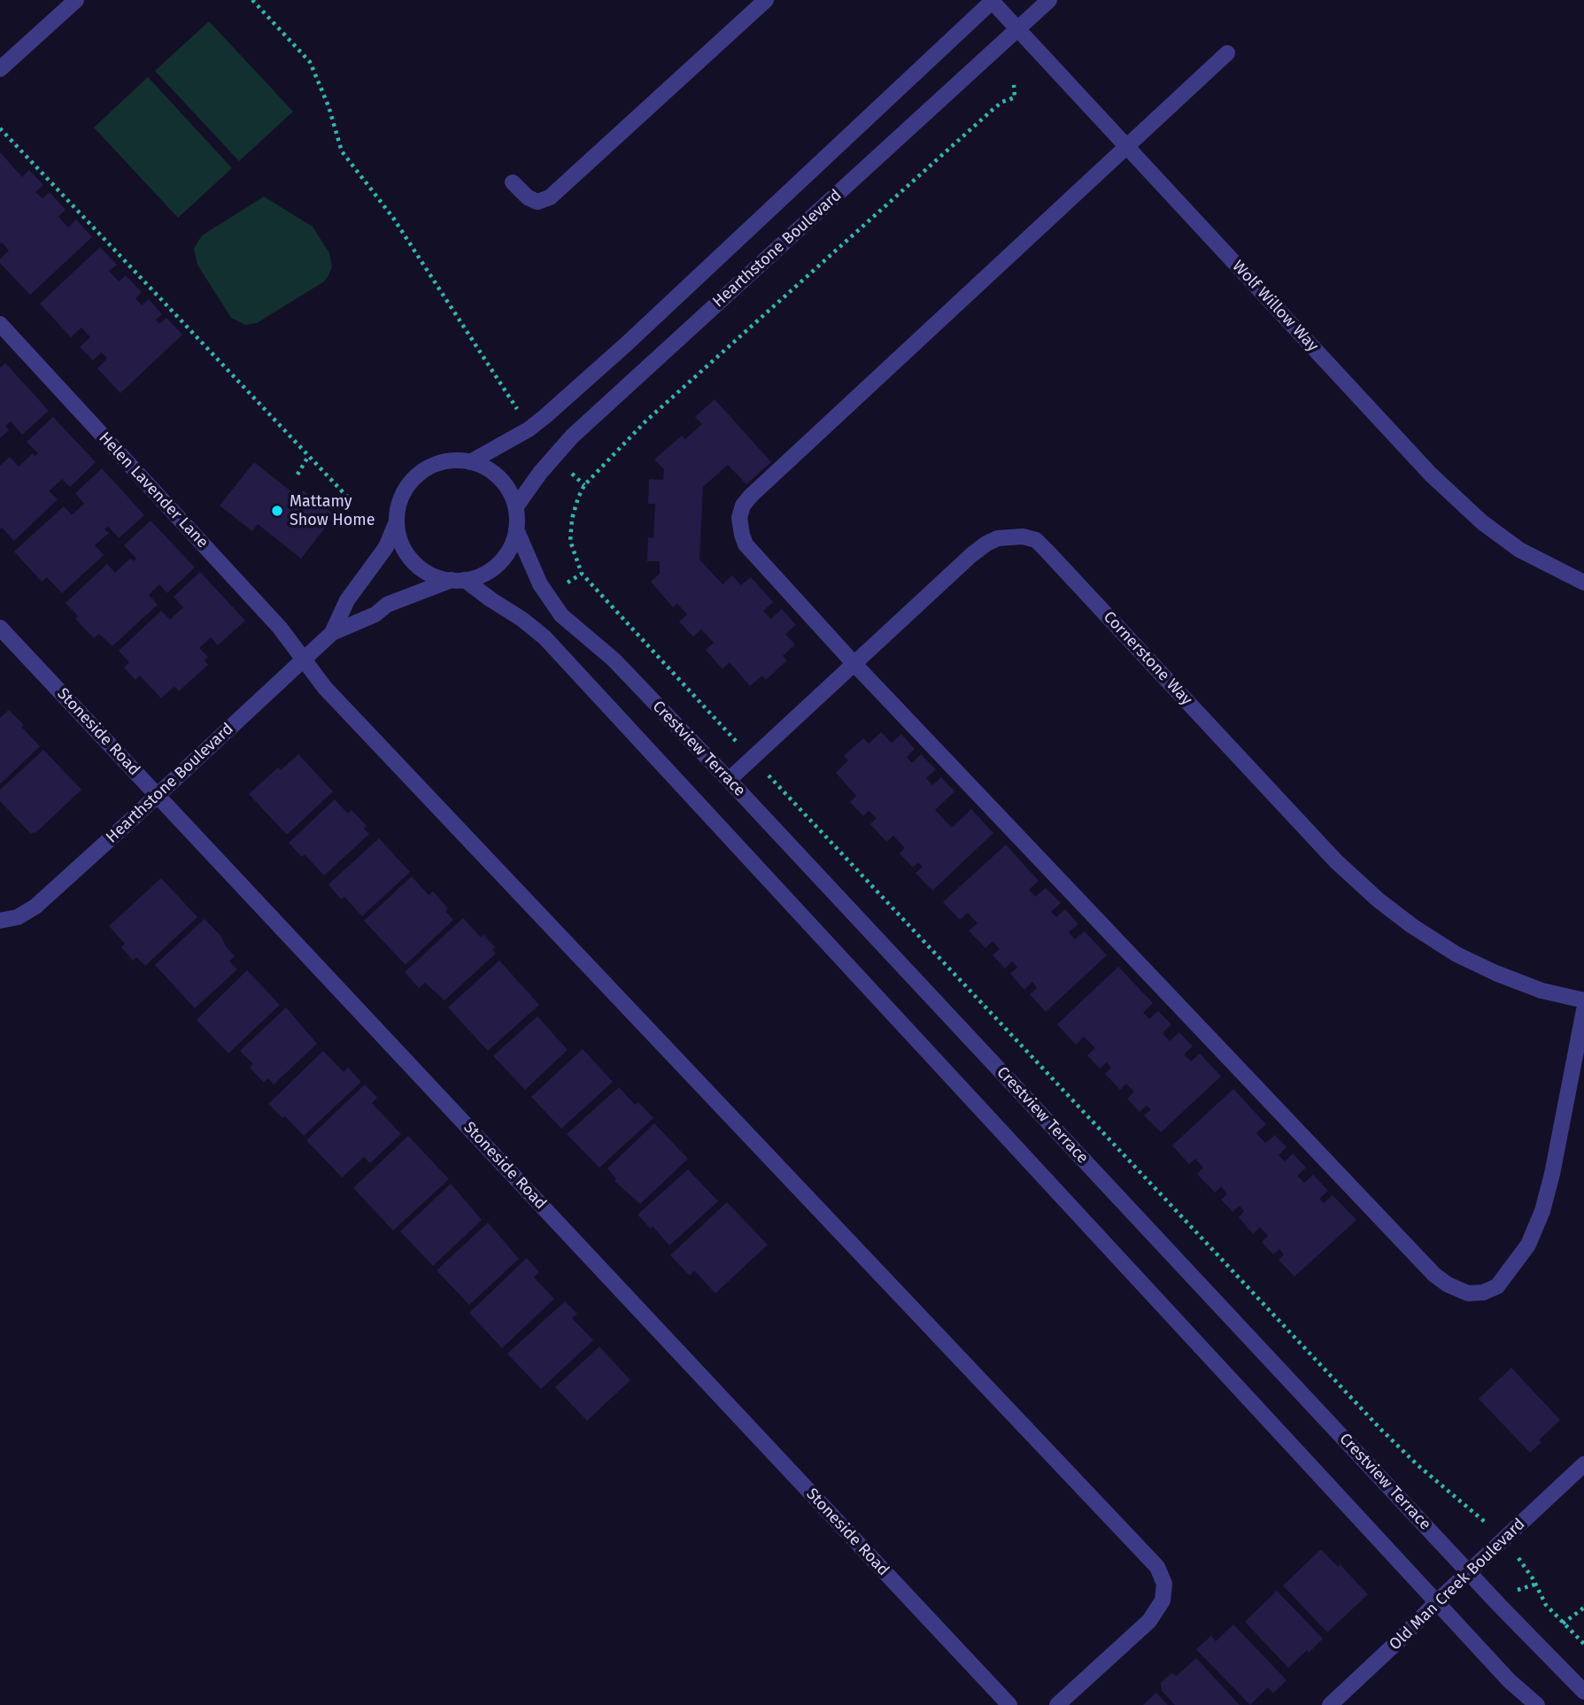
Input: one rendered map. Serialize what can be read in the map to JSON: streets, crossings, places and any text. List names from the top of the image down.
{
  "streets": {
    "street": [
      "Hearthstone Boulevard",
      "Wolf Willow Way",
      "Helen Lavender Lane",
      "Cornerstone Way",
      "Stoneside Road",
      "Crestview Terrace",
      "Old Man Creek Boulevard"
    ]
  },
  "crossings": [
    ["Hearthstone Boulevard", "Wolf Willow Way"],
    ["Hearthstone Boulevard", "Helen Lavender Lane"],
    ["Hearthstone Boulevard", "Stoneside Road"],
    ["Hearthstone Boulevard", "Crestview Terrace"],
    ["Cornerstone Way", "Crestview Terrace"],
    ["Crestview Terrace", "Old Man Creek Boulevard"]
  ],
  "places": ["Mattamy Show Home"]
}
